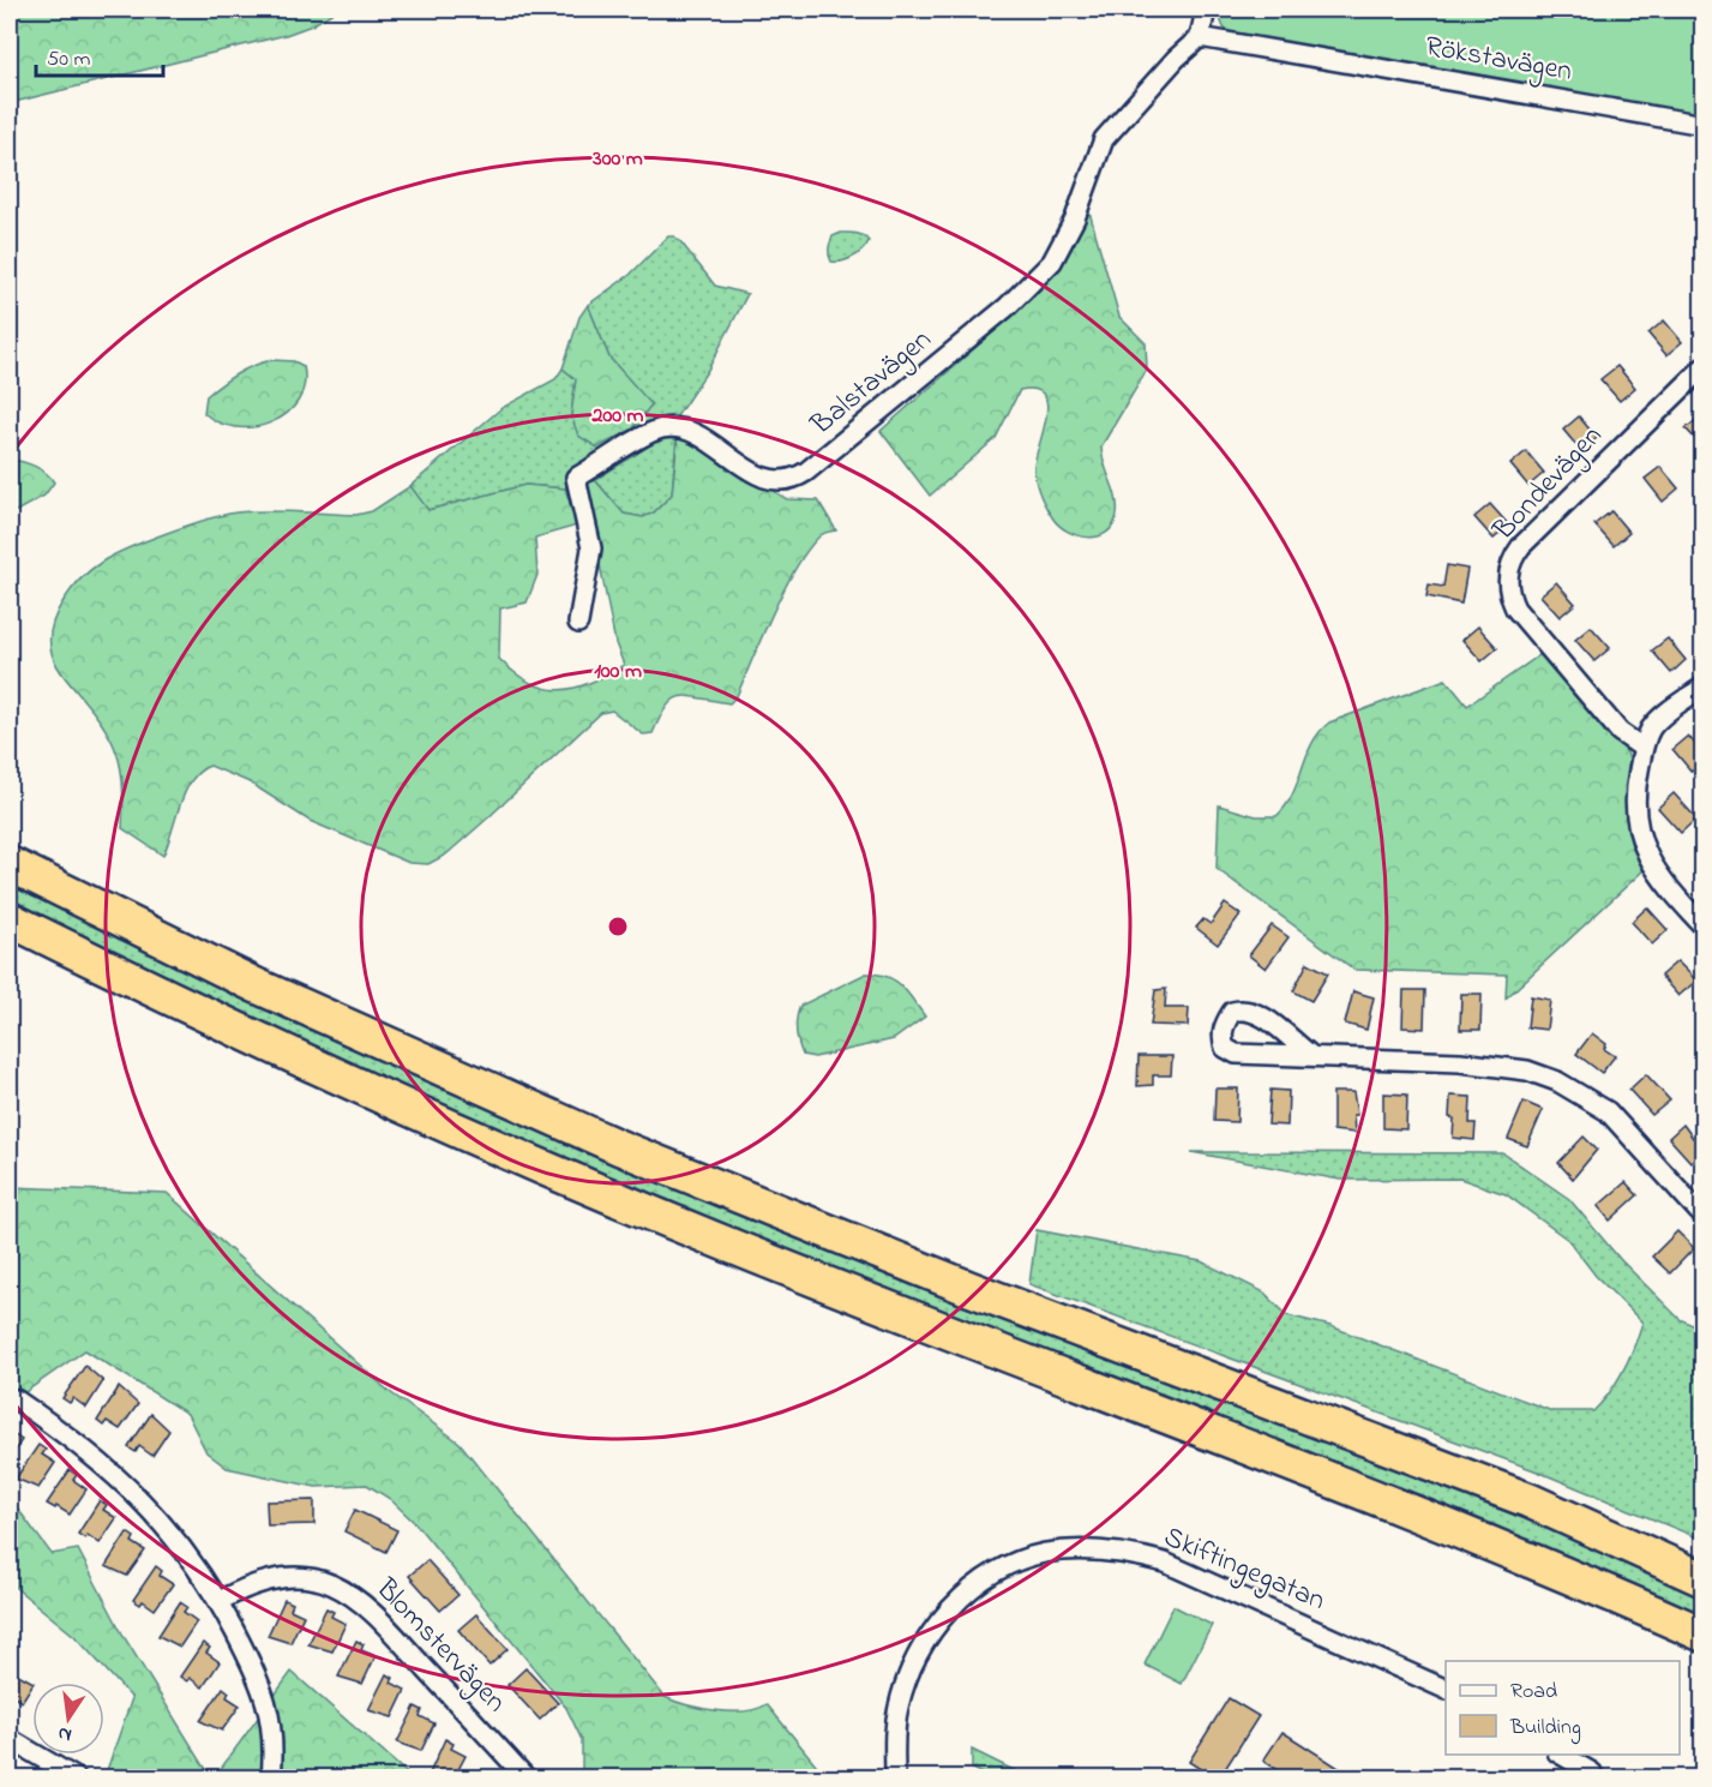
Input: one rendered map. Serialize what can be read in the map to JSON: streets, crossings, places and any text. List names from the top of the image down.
{
  "streets": {
    "street": [
      "Rökstavägen",
      "Balstavägen",
      "Bondevägen",
      "Skiftingegatan",
      "Blomstervägen"
    ]
  },
  "crossings": [
    ["Rökstavägen", "Balstavägen"]
  ],
  "legend": ["Road", "Building"],
  "scale_bar": "50 m",
  "north": "bottom",
  "rings": ["300 m", "200 m", "100 m"]
}
